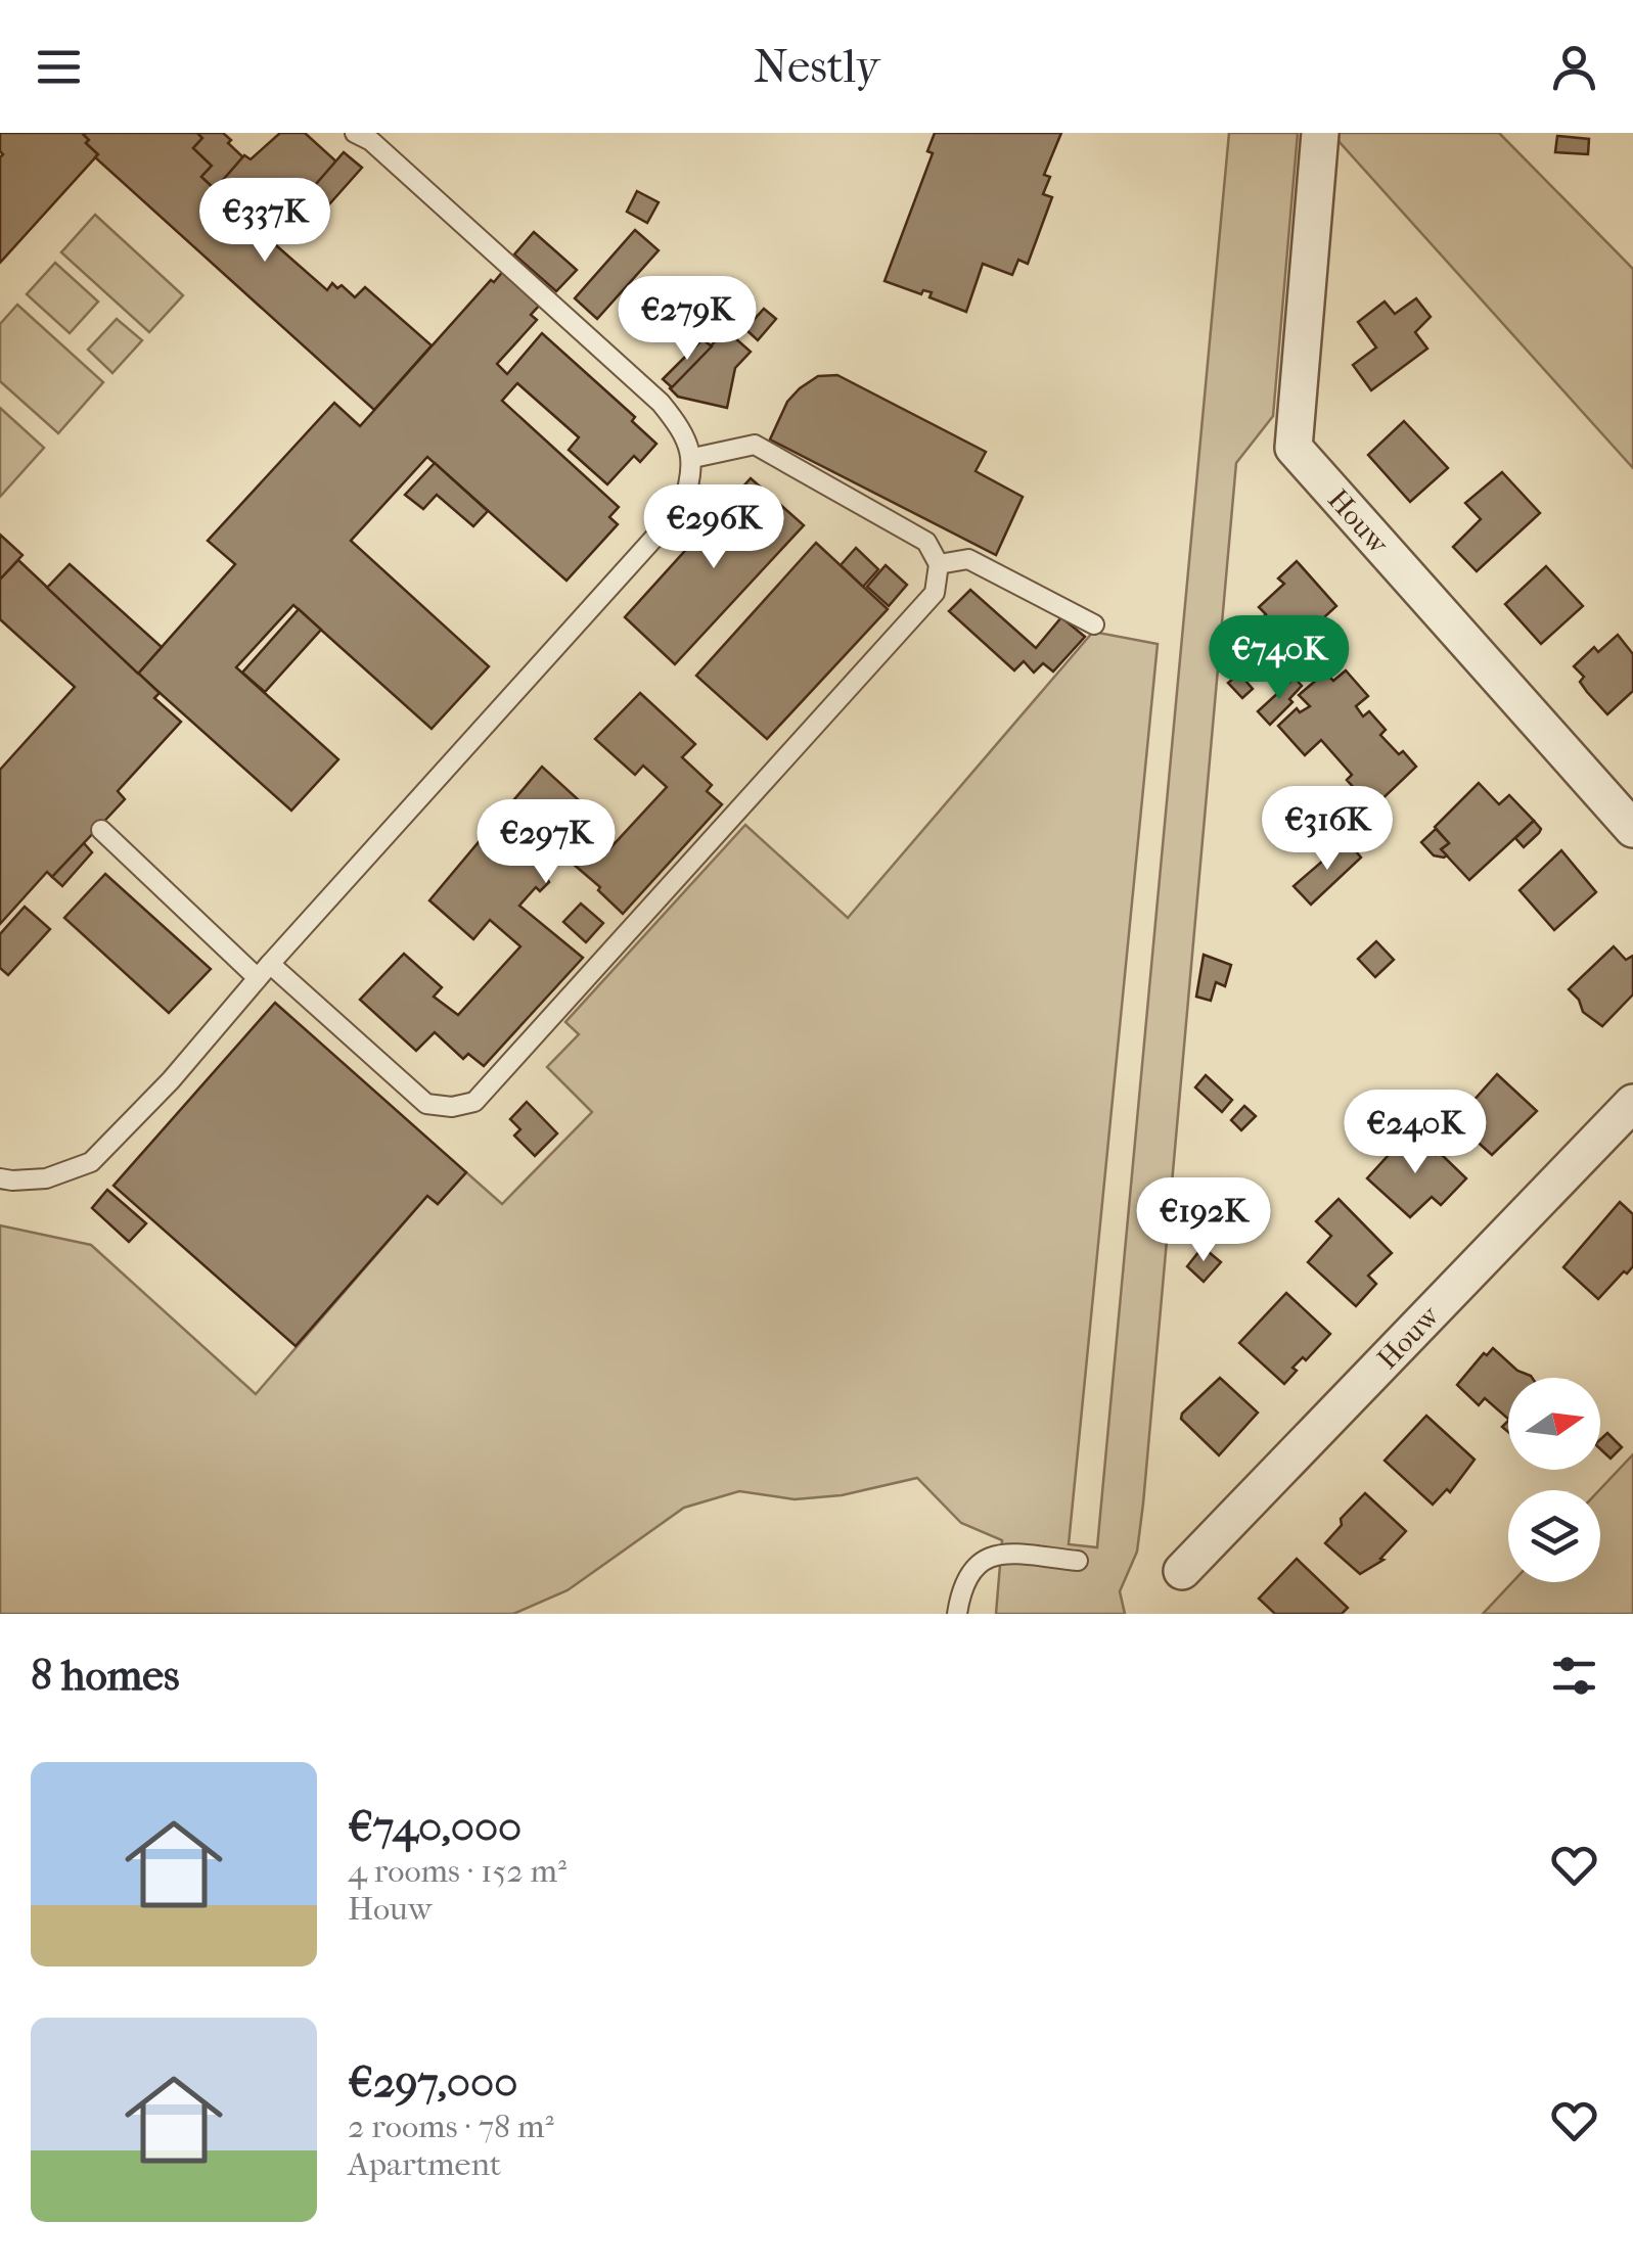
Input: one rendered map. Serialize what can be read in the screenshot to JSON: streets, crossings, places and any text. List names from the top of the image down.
{
  "streets": {
    "street": ["Houw"]
  },
  "north": "right",
  "page": {
    "header": "Nestly",
    "price": [
      "€337K",
      "€279K",
      "€296K",
      "€740K",
      "€316K",
      "€297K",
      "€240K",
      "€192K"
    ],
    "heading": "8 homes",
    "list": [
      {
        "name": "€740,000",
        "note": "4 rooms · 152 m² · Houw"
      },
      {
        "name": "€297,000",
        "note": "2 rooms · 78 m² · Apartment"
      }
    ]
  }
}
